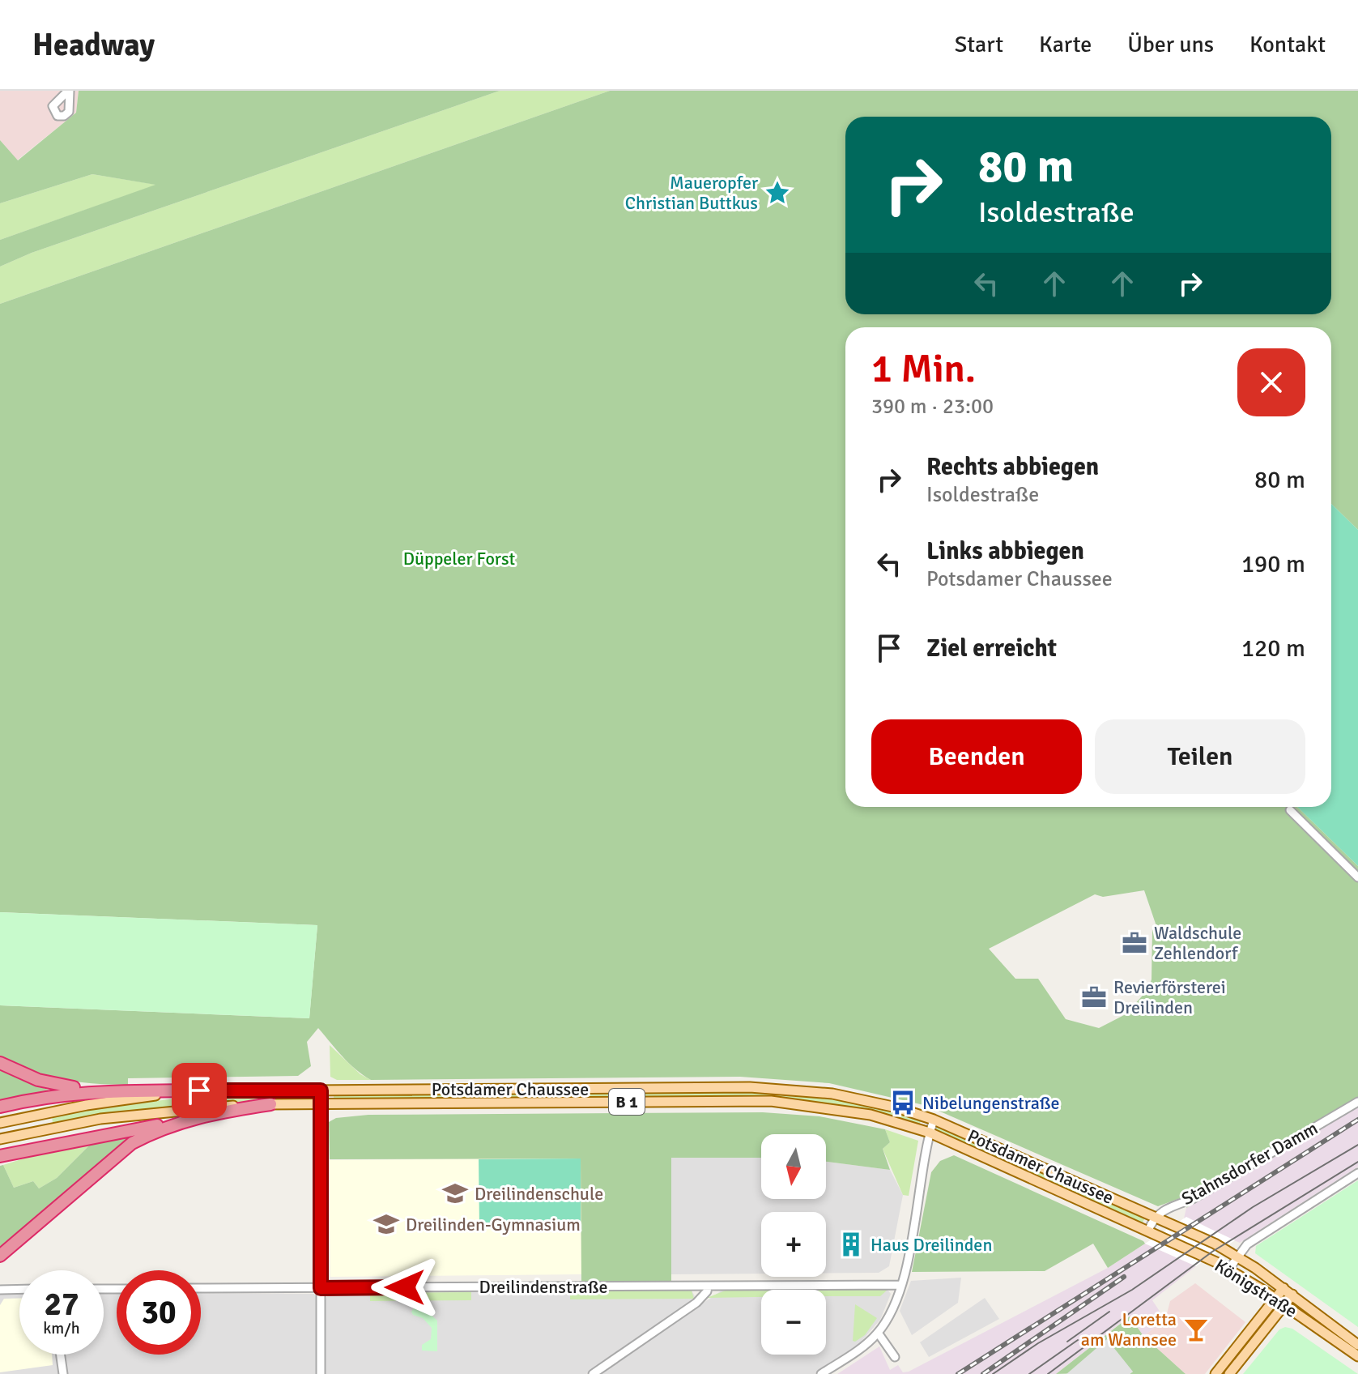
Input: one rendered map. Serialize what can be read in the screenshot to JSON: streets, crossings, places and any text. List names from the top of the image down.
{
  "streets": {
    "main road": ["Potsdamer Chaussee", "B 1", "Königstraße"],
    "street": ["Stahnsdorfer Damm", "Dreilindenstraße"]
  },
  "crossings": [
    ["Potsdamer Chaussee", "Stahnsdorfer Damm"],
    ["Potsdamer Chaussee", "Königstraße"],
    ["Stahnsdorfer Damm", "Königstraße"]
  ],
  "parks": ["Düppeler Forst"],
  "places": {
    "place": ["Maueropfer Christian Buttkus"],
    "office": ["Waldschule Zehlendorf", "Revierförsterei Dreilinden"],
    "bus stop": ["Nibelungenstraße"],
    "school or university": ["Dreilindenschule", "Dreilinden-Gymnasium"],
    "building": ["Haus Dreilinden"],
    "bar": ["Loretta am Wannsee"]
  },
  "north": "bottom",
  "page": {
    "header": "Headway",
    "nav": [
      "Start",
      "Karte",
      "Über uns",
      "Kontakt"
    ],
    "turn": ["80 m", "Isoldestraße"],
    "heading": ["1 Min.", "390 m · 23:00"],
    "list": [
      {
        "name": "Rechts abbiegen",
        "note": "Isoldestraße",
        "value": "80 m"
      },
      {
        "name": "Links abbiegen",
        "note": "Potsdamer Chaussee",
        "value": "190 m"
      },
      {
        "name": "Ziel erreicht",
        "value": "120 m"
      }
    ],
    "buttons": ["Beenden", "Teilen"],
    "map_buttons": ["+", "−"],
    "speed": "27 km/h",
    "limit": "30"
  }
}
